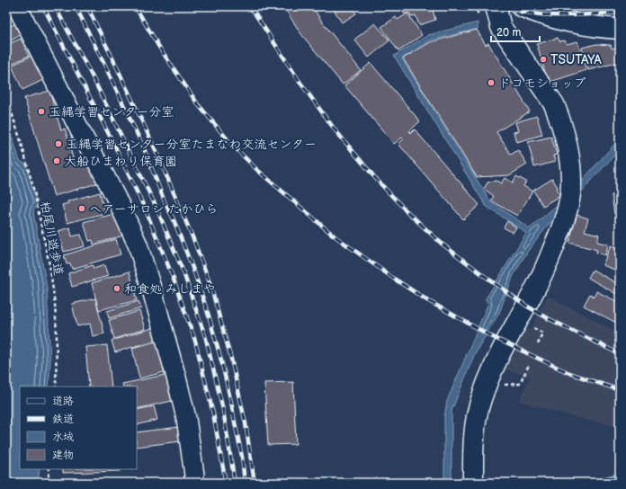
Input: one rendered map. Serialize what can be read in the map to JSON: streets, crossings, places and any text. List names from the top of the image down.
{
  "streets": {
    "path": ["柏尾川遊歩道"]
  },
  "places": [
    "TSUTAYA",
    "ドコモショップ",
    "玉縄学習センター分室",
    "玉縄学習センター分室たまなわ交流センター",
    "大船ひまわり保育園",
    "ヘアーサロン たかひら",
    "和食処 みしまや"
  ],
  "legend": [
    "道路",
    "鉄道",
    "水域",
    "建物"
  ],
  "scale_bar": "20 m"
}
